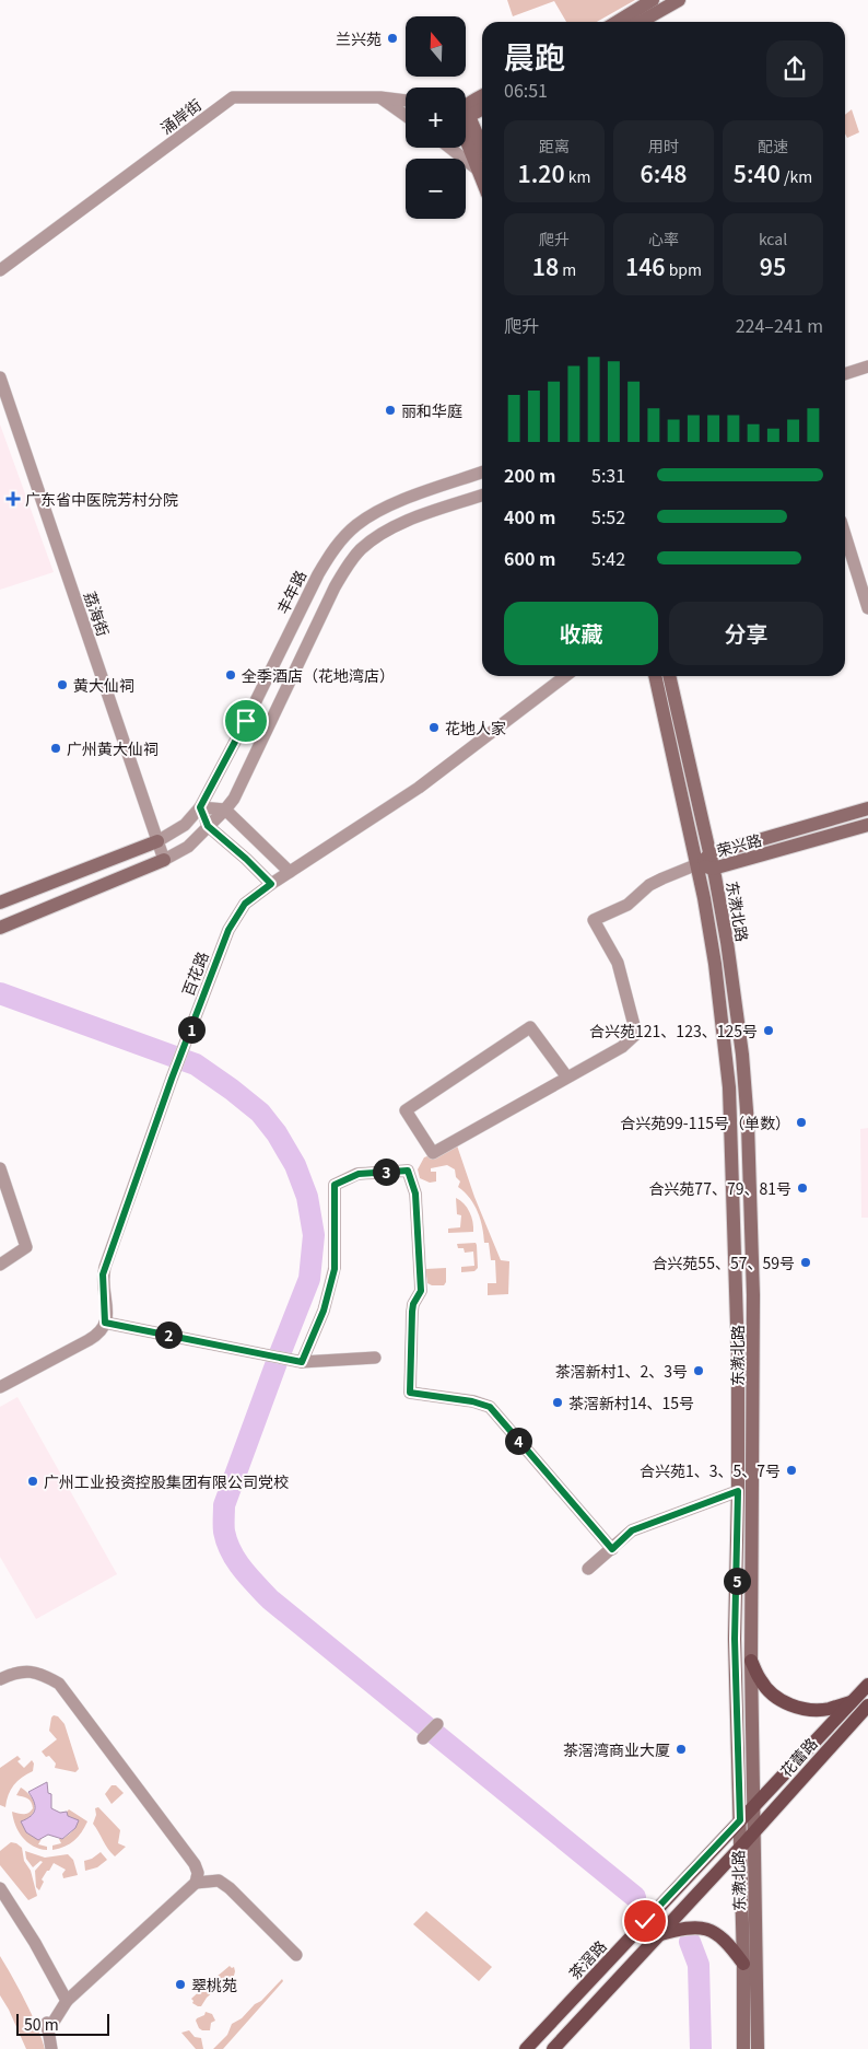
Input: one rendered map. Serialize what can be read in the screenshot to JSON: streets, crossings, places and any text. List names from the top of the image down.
{
  "streets": {
    "main road": [
      "荣兴路",
      "东漖北路",
      "花蕾路",
      "茶滘路"
    ],
    "street": [
      "涌岸街",
      "丰年路",
      "荔海街",
      "百花路"
    ]
  },
  "crossings": [
    ["丰年路", "荔海街"],
    ["荣兴路", "东漖北路"],
    ["东漖北路", "花蕾路"],
    ["东漖北路", "茶滘路"],
    ["花蕾路", "茶滘路"]
  ],
  "places": {
    "other": [
      "兰兴苑",
      "丽和华庭",
      "全季酒店（花地湾店）",
      "黄大仙祠",
      "花地人家",
      "广州黄大仙祠",
      "合兴苑121、123、125号",
      "合兴苑99-115号（单数）",
      "合兴苑77、79、81号",
      "合兴苑55、57、59号",
      "茶滘新村1、2、3号",
      "茶滘新村14、15号",
      "合兴苑1、3、5、7号",
      "广州工业投资控股集团有限公司党校",
      "茶滘湾商业大厦",
      "翠桃苑"
    ],
    "health": ["广东省中医院芳村分院"]
  },
  "scale_bar": "50 m",
  "north": "top",
  "page": {
    "map_buttons": ["+", "−"],
    "heading": ["晨跑", "06:51"],
    "stats": [
      ["距离", "1.20 km"],
      ["用时", "6:48"],
      ["配速", "5:40 /km"],
      ["爬升", "18 m"],
      ["心率", "146 bpm"],
      ["kcal", "95"]
    ],
    "chart": ["爬升", "224–241 m"],
    "list": [
      {
        "name": "200 m",
        "note": "5:31"
      },
      {
        "name": "400 m",
        "note": "5:52"
      },
      {
        "name": "600 m",
        "note": "5:42"
      }
    ],
    "buttons": ["收藏", "分享"],
    "pins": [
      "1",
      "3",
      "2",
      "4",
      "5"
    ],
    "scale": "50 m"
  }
}
